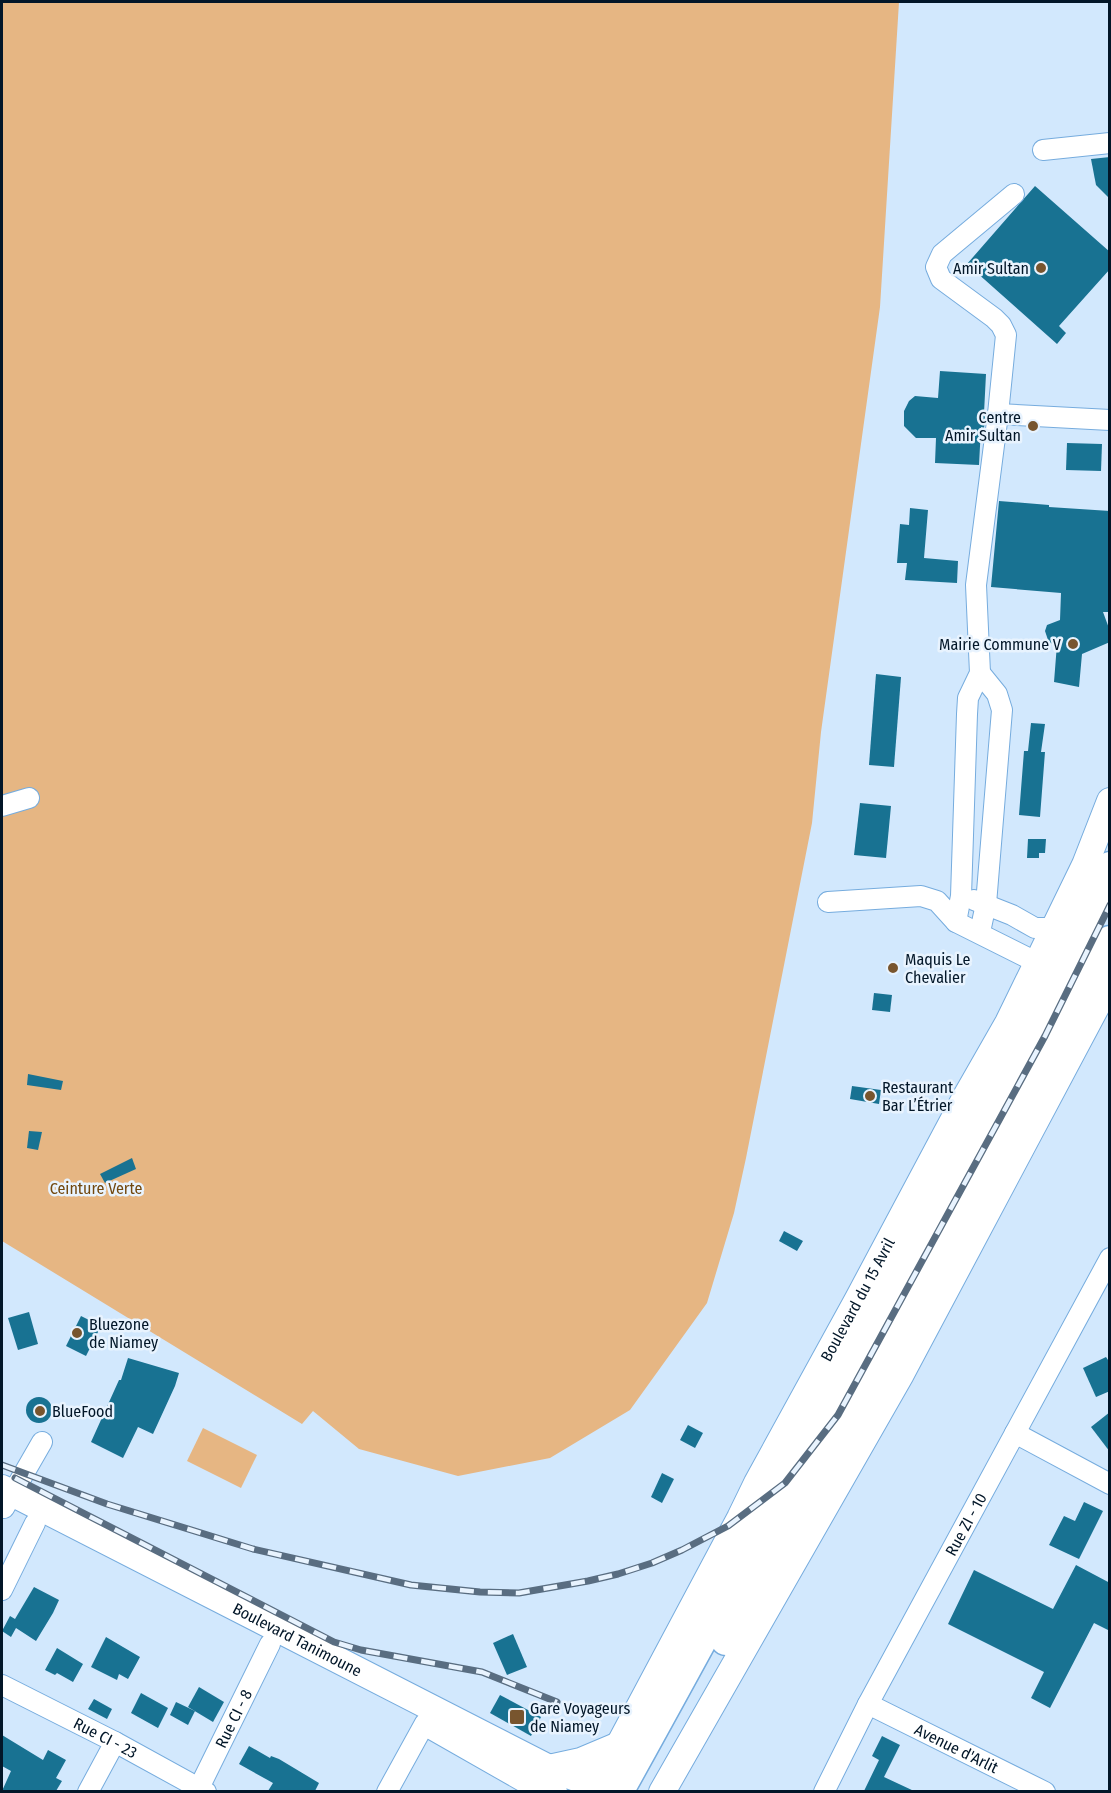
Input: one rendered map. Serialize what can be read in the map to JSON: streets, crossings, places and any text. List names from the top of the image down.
{
  "streets": {
    "highway": ["Boulevard du 15 Avril"],
    "main road": ["Boulevard Tanimoune"],
    "street": [
      "Rue ZI - 10",
      "Rue CI - 8",
      "Rue CI - 23",
      "Avenue d'Arlit"
    ]
  },
  "crossings": [
    ["Boulevard du 15 Avril", "Boulevard Tanimoune"],
    ["Rue ZI - 10", "Avenue d'Arlit"],
    ["Boulevard Tanimoune", "Rue CI - 8"],
    ["Rue CI - 8", "Rue CI - 23"]
  ],
  "parks": ["Ceinture Verte"],
  "places": {
    "other": [
      "Amir Sultan",
      "Centre Amir Sultan",
      "Mairie Commune V",
      "Maquis Le Chevalier",
      "Restaurant Bar L’Étrier",
      "Bluezone de Niamey",
      "BlueFood"
    ],
    "transit": ["Gare Voyageurs de Niamey"]
  }
}
